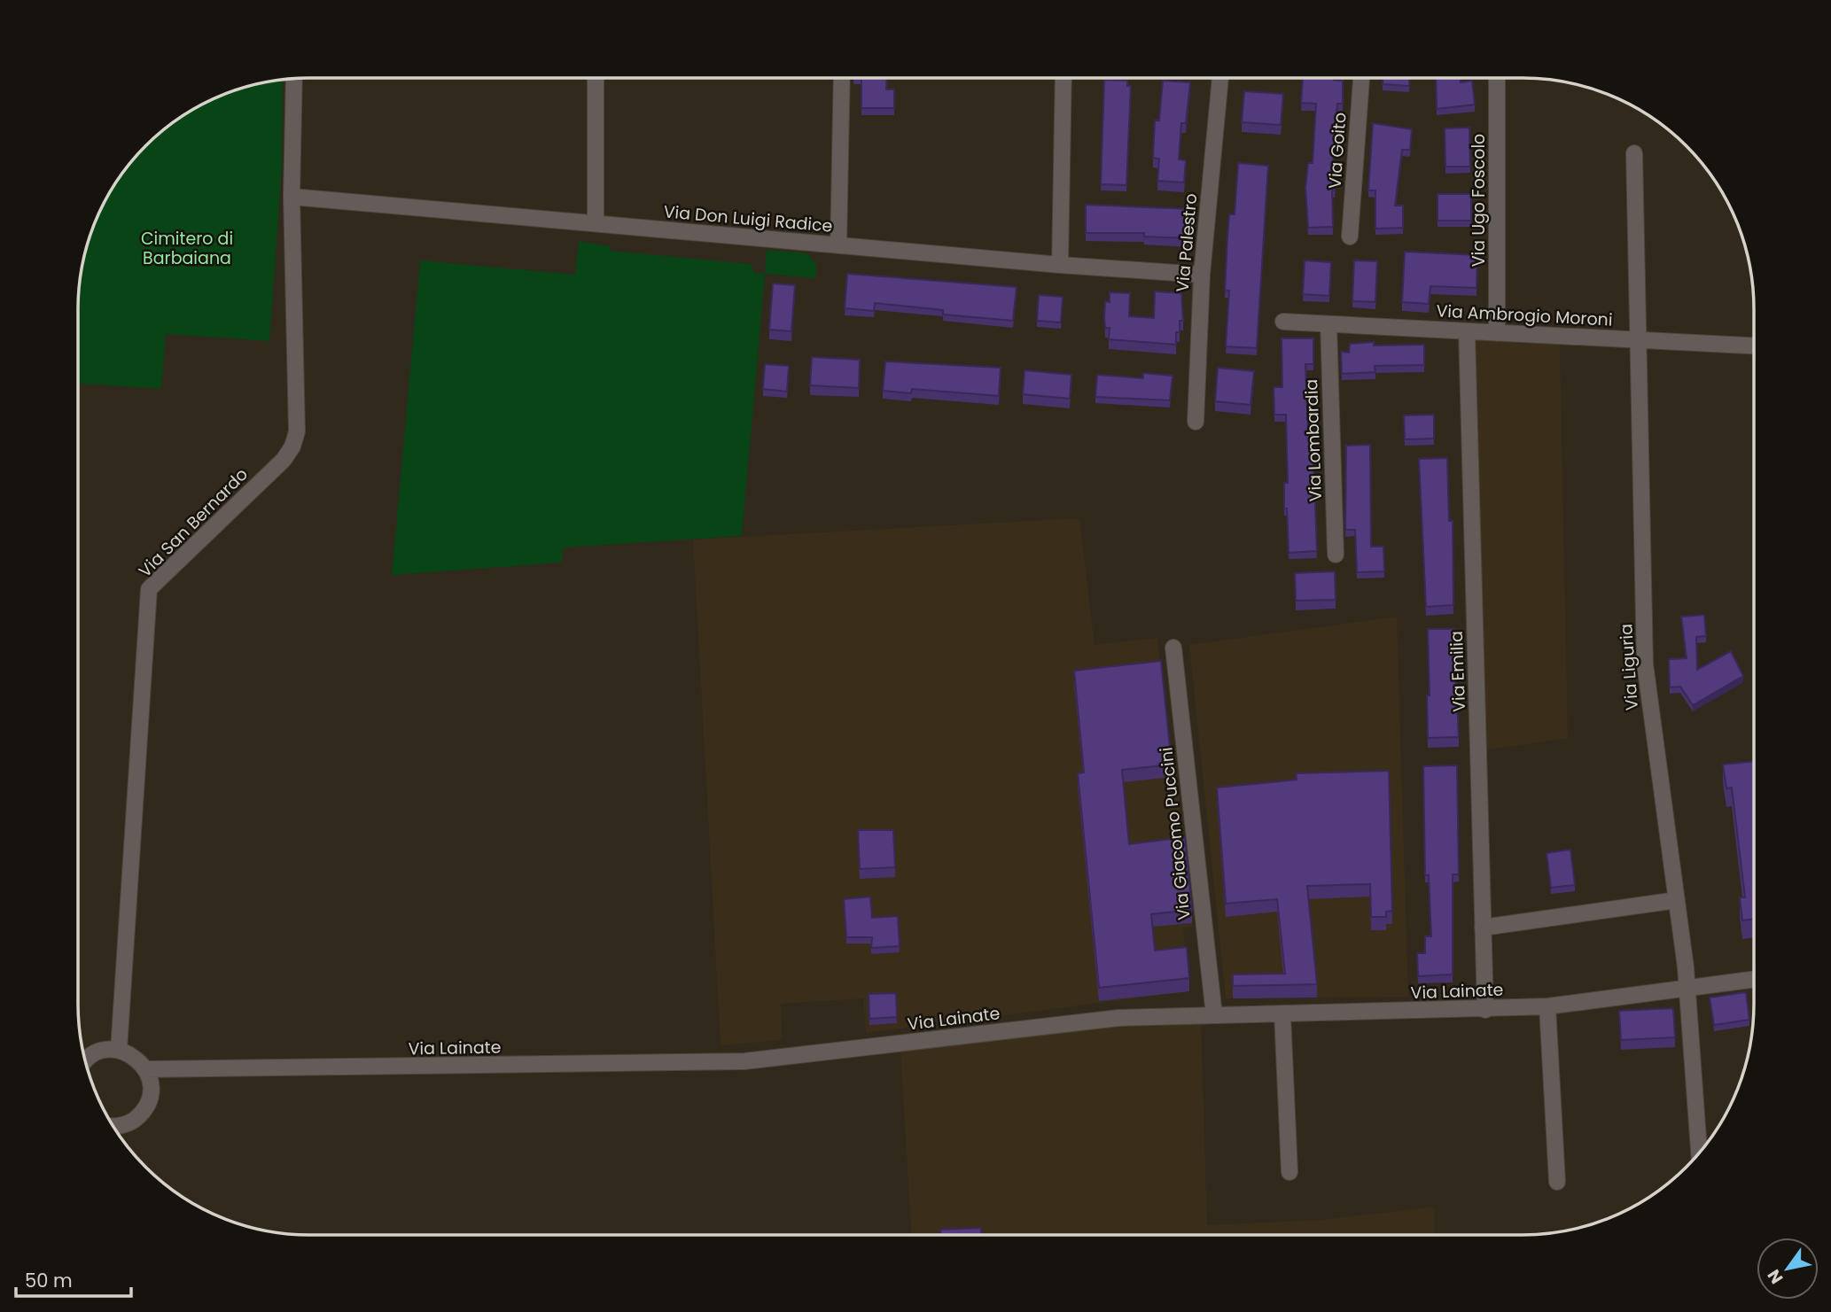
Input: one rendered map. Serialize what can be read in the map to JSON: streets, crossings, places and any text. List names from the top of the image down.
{
  "streets": {
    "street": [
      "Via Goito",
      "Via Ugo Foscolo",
      "Via Don Luigi Radice",
      "Via Palestro",
      "Via Ambrogio Moroni",
      "Via Lombardia",
      "Via San Bernardo",
      "Via Liguria",
      "Via Emilia",
      "Via Giacomo Puccini",
      "Via Lainate"
    ]
  },
  "crossings": [
    ["Via Ugo Foscolo", "Via Ambrogio Moroni"],
    ["Via Don Luigi Radice", "Via Palestro"],
    ["Via Don Luigi Radice", "Via San Bernardo"],
    ["Via Ambrogio Moroni", "Via Lombardia"],
    ["Via Ambrogio Moroni", "Via Liguria"],
    ["Via Ambrogio Moroni", "Via Emilia"],
    ["Via Liguria", "Via Lainate"],
    ["Via Emilia", "Via Lainate"],
    ["Via Giacomo Puccini", "Via Lainate"]
  ],
  "parks": ["Cimitero di Barbaiana"],
  "scale_bar": "50 m",
  "north": "bottom left"
}
